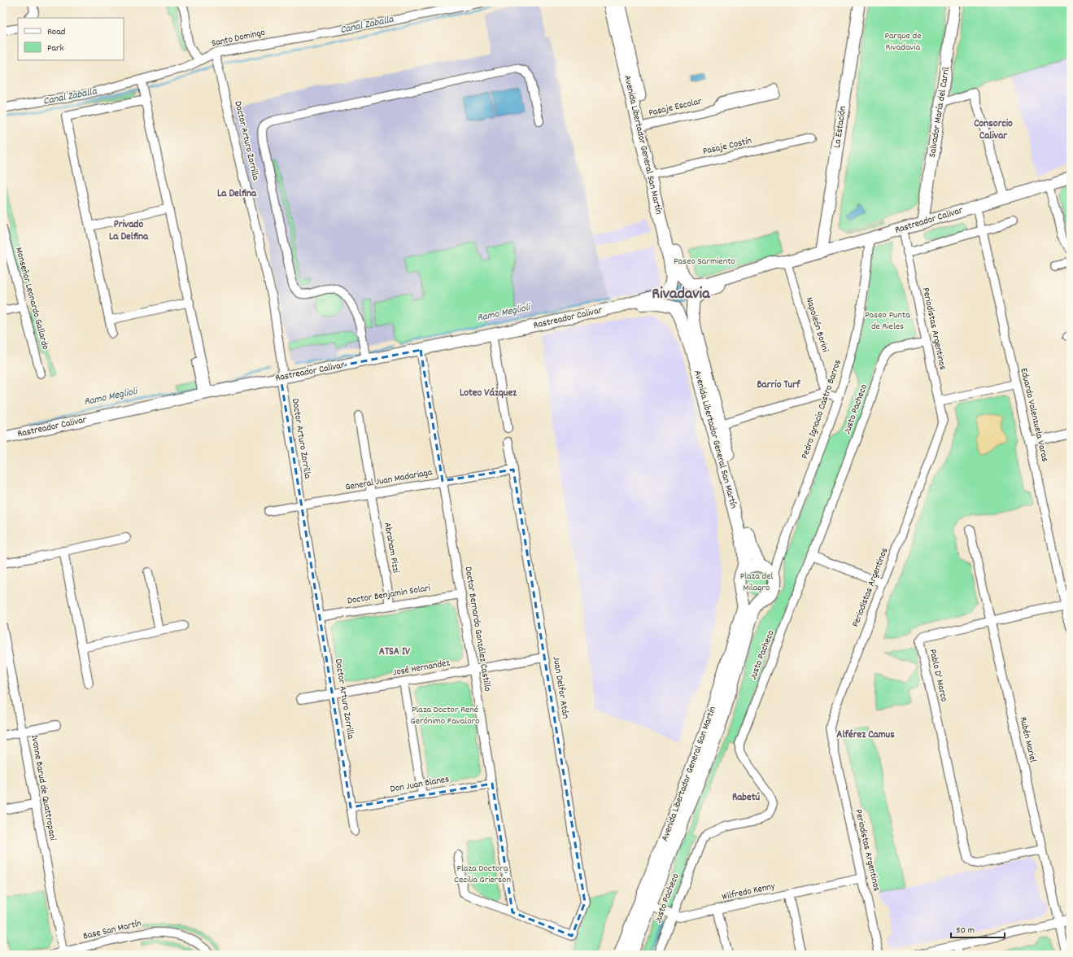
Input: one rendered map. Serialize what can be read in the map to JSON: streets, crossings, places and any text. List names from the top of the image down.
{
  "streets": {
    "main road": [
      "Salvador María del Carril",
      "La Estación",
      "Avenida Libertador General San Martín",
      "Rastreador Calivar"
    ],
    "street": [
      "Santo Domingo",
      "Pasaje Escolar",
      "Doctor Arturo Zorrilla",
      "Pasaje Costín",
      "Monseñor Leonardo Gallardo",
      "Napoleón Borini",
      "Periodistas Argentinos",
      "Pedro Ignacio Castro Barros",
      "Justo Pacheco",
      "Eduardo Valenzuela Varas",
      "General Juan Madariaga",
      "Abraham Pizzi",
      "Doctor Benjamin Solari",
      "Doctor Bernardo González Castillo",
      "José Hernandez",
      "Pablo D' Marco",
      "Juan Delfor Atán",
      "Rubén Mariel",
      "Don Juan Blanes",
      "Ivonne Barud de Quattropani",
      "Wilfredo Kenny",
      "Base San Martín"
    ]
  },
  "crossings": [
    ["Santo Domingo", "Doctor Arturo Zorrilla"],
    ["Pasaje Escolar", "Avenida Libertador General San Martín"],
    ["Salvador María del Carril", "Rastreador Calivar"],
    ["La Estación", "Rastreador Calivar"],
    ["Doctor Arturo Zorrilla", "Rastreador Calivar"],
    ["Doctor Arturo Zorrilla", "General Juan Madariaga"],
    ["Doctor Arturo Zorrilla", "Doctor Benjamin Solari"],
    ["Doctor Arturo Zorrilla", "José Hernandez"],
    ["Doctor Arturo Zorrilla", "Don Juan Blanes"],
    ["Avenida Libertador General San Martín", "Pasaje Costín"],
    ["Avenida Libertador General San Martín", "Rastreador Calivar"],
    ["Avenida Libertador General San Martín", "Pedro Ignacio Castro Barros"],
    ["Avenida Libertador General San Martín", "Wilfredo Kenny"],
    ["Rastreador Calivar", "Napoleón Borini"],
    ["Rastreador Calivar", "Periodistas Argentinos"],
    ["Rastreador Calivar", "Pedro Ignacio Castro Barros"],
    ["Rastreador Calivar", "Eduardo Valenzuela Varas"],
    ["Rastreador Calivar", "Doctor Bernardo González Castillo"],
    ["Periodistas Argentinos", "Justo Pacheco"],
    ["Periodistas Argentinos", "Wilfredo Kenny"],
    ["Justo Pacheco", "Wilfredo Kenny"],
    ["Eduardo Valenzuela Varas", "Pablo D' Marco"],
    ["General Juan Madariaga", "Abraham Pizzi"],
    ["General Juan Madariaga", "Doctor Bernardo González Castillo"],
    ["General Juan Madariaga", "Juan Delfor Atán"],
    ["Abraham Pizzi", "Doctor Benjamin Solari"],
    ["Doctor Benjamin Solari", "Doctor Bernardo González Castillo"],
    ["Doctor Bernardo González Castillo", "José Hernandez"],
    ["Doctor Bernardo González Castillo", "Juan Delfor Atán"],
    ["Doctor Bernardo González Castillo", "Don Juan Blanes"],
    ["José Hernandez", "Juan Delfor Atán"],
    ["Pablo D' Marco", "Rubén Mariel"],
    ["Ivonne Barud de Quattropani", "Base San Martín"]
  ],
  "districts": [
    "Consorcio Calivar",
    "La Delfina",
    "Privado La Delfina",
    "Rivadavia",
    "Barrio Turf",
    "Loteo Vázquez",
    "ATSA IV",
    "Alférez Camus",
    "Rabetú"
  ],
  "water": ["Canal Zaballa", "Ramo Meglioli"],
  "parks": [
    "Parque de Rivadavia",
    "Paseo Sarmiento",
    "Paseo Punta de Rieles",
    "Plaza del Milagro",
    "Plaza Doctor René Gerónimo Favaloro",
    "Plaza Doctora Cecilia Grierson"
  ],
  "legend": ["Road", "Park"],
  "scale_bar": "50 m"
}
